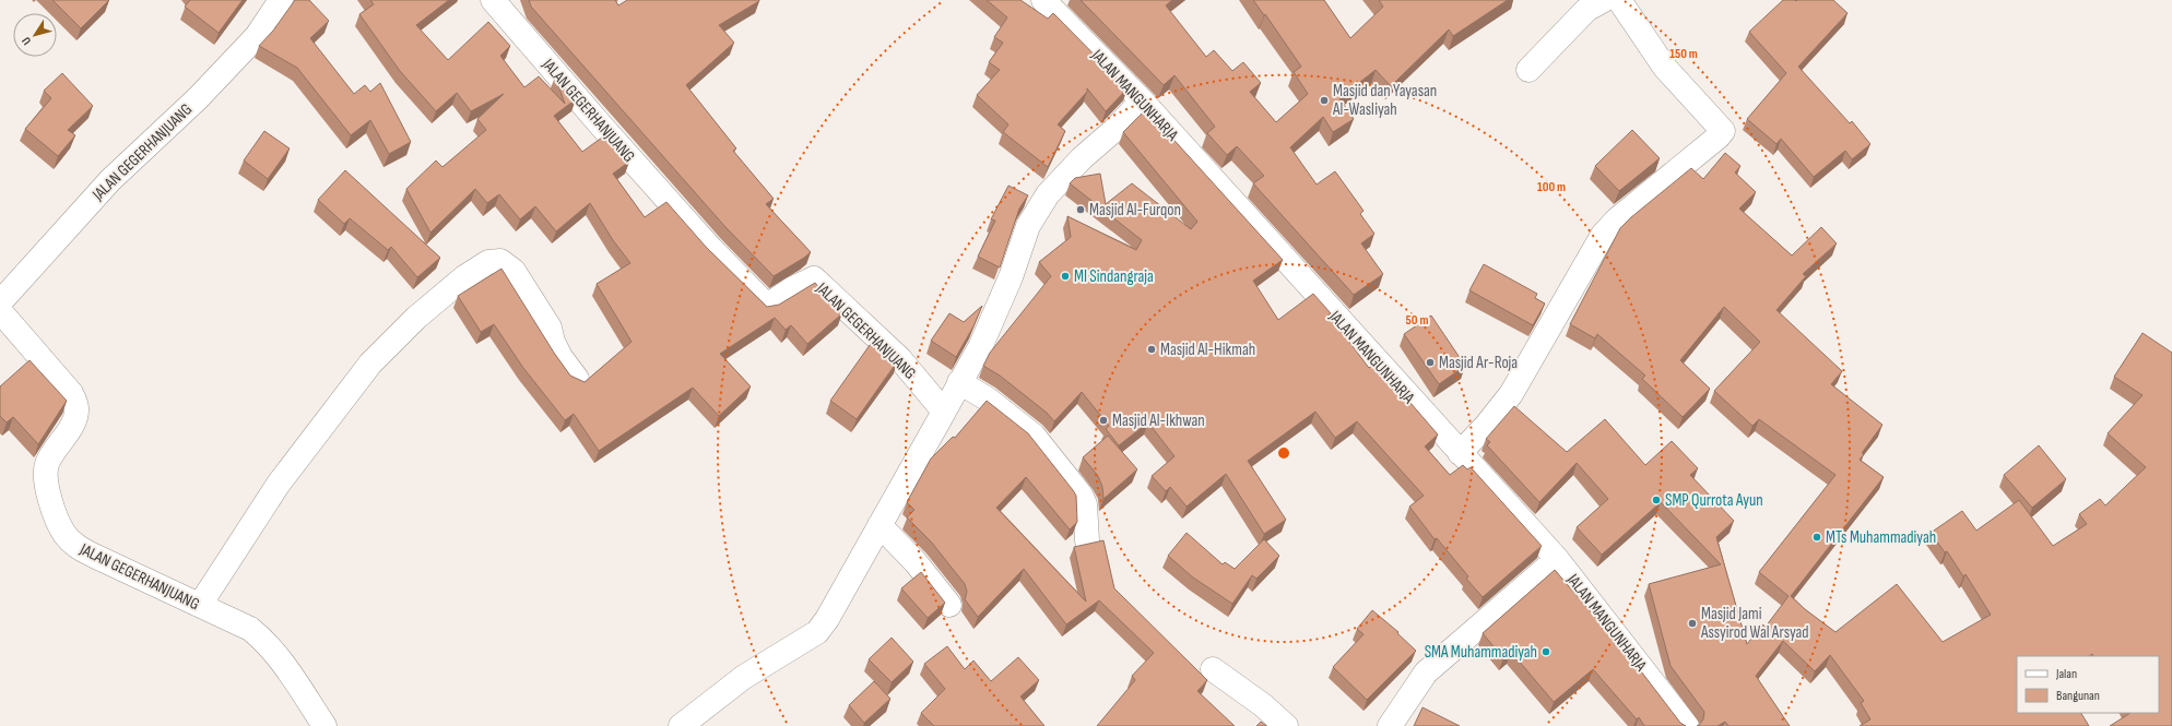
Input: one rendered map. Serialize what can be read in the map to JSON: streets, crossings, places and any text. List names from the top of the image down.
{
  "streets": {
    "street": ["JALAN MANGUNHARJA", "JALAN GEGERHANJUANG"]
  },
  "places": [
    "Masjid dan Yayasan Al-Wasliyah",
    "Masjid Al-Furqon",
    "MI Sindangraja",
    "Masjid Al-Hikmah",
    "Masjid Ar-Roja",
    "Masjid Al-Ikhwan",
    "SMP Qurrota Ayun",
    "MTs Muhammadiyah",
    "Masjid Jami Assyirod Wal Arsyad",
    "SMA Muhammadiyah"
  ],
  "legend": ["Jalan", "Bangunan"],
  "north": "bottom left",
  "rings": ["150 m", "100 m", "50 m"]
}
